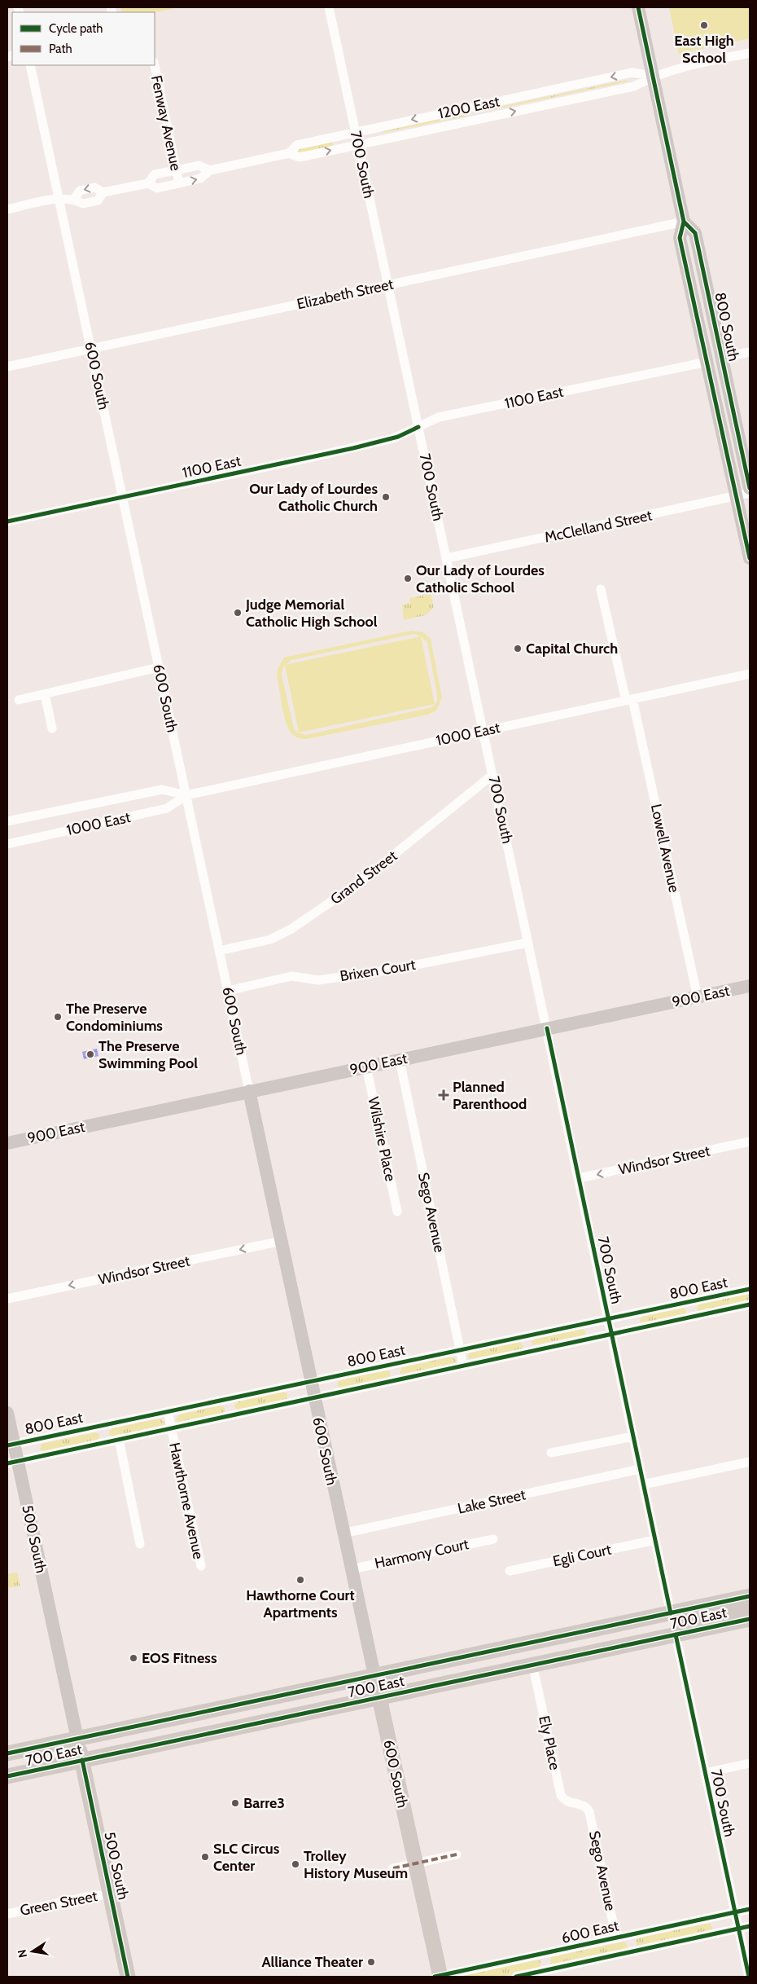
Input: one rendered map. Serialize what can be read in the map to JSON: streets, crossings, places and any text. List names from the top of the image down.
{
  "streets": {
    "main road": ["600 South", "500 South", "700 East"],
    "street": [
      "1200 East",
      "Fenway Avenue",
      "700 South",
      "Elizabeth Street",
      "800 South",
      "1100 East",
      "McClelland Street",
      "1000 East",
      "Lowell Avenue",
      "Grand Street",
      "Brixen Court",
      "900 East",
      "Wilshire Place",
      "Windsor Street",
      "Sego Avenue",
      "800 East",
      "Hawthorne Avenue",
      "Lake Street",
      "Harmony Court",
      "Egli Court",
      "Ely Place",
      "Green Street",
      "600 East"
    ]
  },
  "crossings": [
    ["1200 East", "Fenway Avenue"],
    ["1200 East", "700 South"],
    ["1200 East", "800 South"],
    ["1200 East", "600 South"],
    ["700 South", "Elizabeth Street"],
    ["700 South", "1100 East"],
    ["700 South", "McClelland Street"],
    ["700 South", "1000 East"],
    ["700 South", "Grand Street"],
    ["700 South", "Brixen Court"],
    ["700 South", "900 East"],
    ["700 South", "Windsor Street"],
    ["700 South", "800 East"],
    ["700 South", "Lake Street"],
    ["700 South", "Egli Court"],
    ["700 South", "700 East"],
    ["700 South", "600 East"],
    ["Elizabeth Street", "800 South"],
    ["Elizabeth Street", "600 South"],
    ["800 South", "1100 East"],
    ["800 South", "McClelland Street"],
    ["600 South", "1100 East"],
    ["600 South", "1000 East"],
    ["600 South", "Grand Street"],
    ["600 South", "Brixen Court"],
    ["600 South", "900 East"],
    ["600 South", "Windsor Street"],
    ["600 South", "800 East"],
    ["600 South", "Lake Street"],
    ["600 South", "Harmony Court"],
    ["600 South", "700 East"],
    ["600 South", "600 East"],
    ["1000 East", "Lowell Avenue"],
    ["Lowell Avenue", "900 East"],
    ["900 East", "Wilshire Place"],
    ["900 East", "Sego Avenue"],
    ["Sego Avenue", "800 East"],
    ["Sego Avenue", "Ely Place"],
    ["Sego Avenue", "600 East"],
    ["800 East", "Hawthorne Avenue"],
    ["800 East", "500 South"],
    ["500 South", "700 East"],
    ["500 South", "Green Street"],
    ["700 East", "Ely Place"]
  ],
  "one_way": ["Windsor Street"],
  "places": {
    "other": [
      "East High School",
      "Our Lady of Lourdes Catholic Church",
      "Our Lady of Lourdes Catholic School",
      "Judge Memorial Catholic High School",
      "Capital Church",
      "The Preserve Condominiums",
      "The Preserve Swimming Pool",
      "Hawthorne Court Apartments",
      "EOS Fitness",
      "Barre3",
      "SLC Circus Center",
      "Trolley History Museum",
      "Alliance Theater"
    ],
    "health": ["Planned Parenthood"]
  },
  "legend": ["Cycle path", "Path"],
  "north": "left"
}
